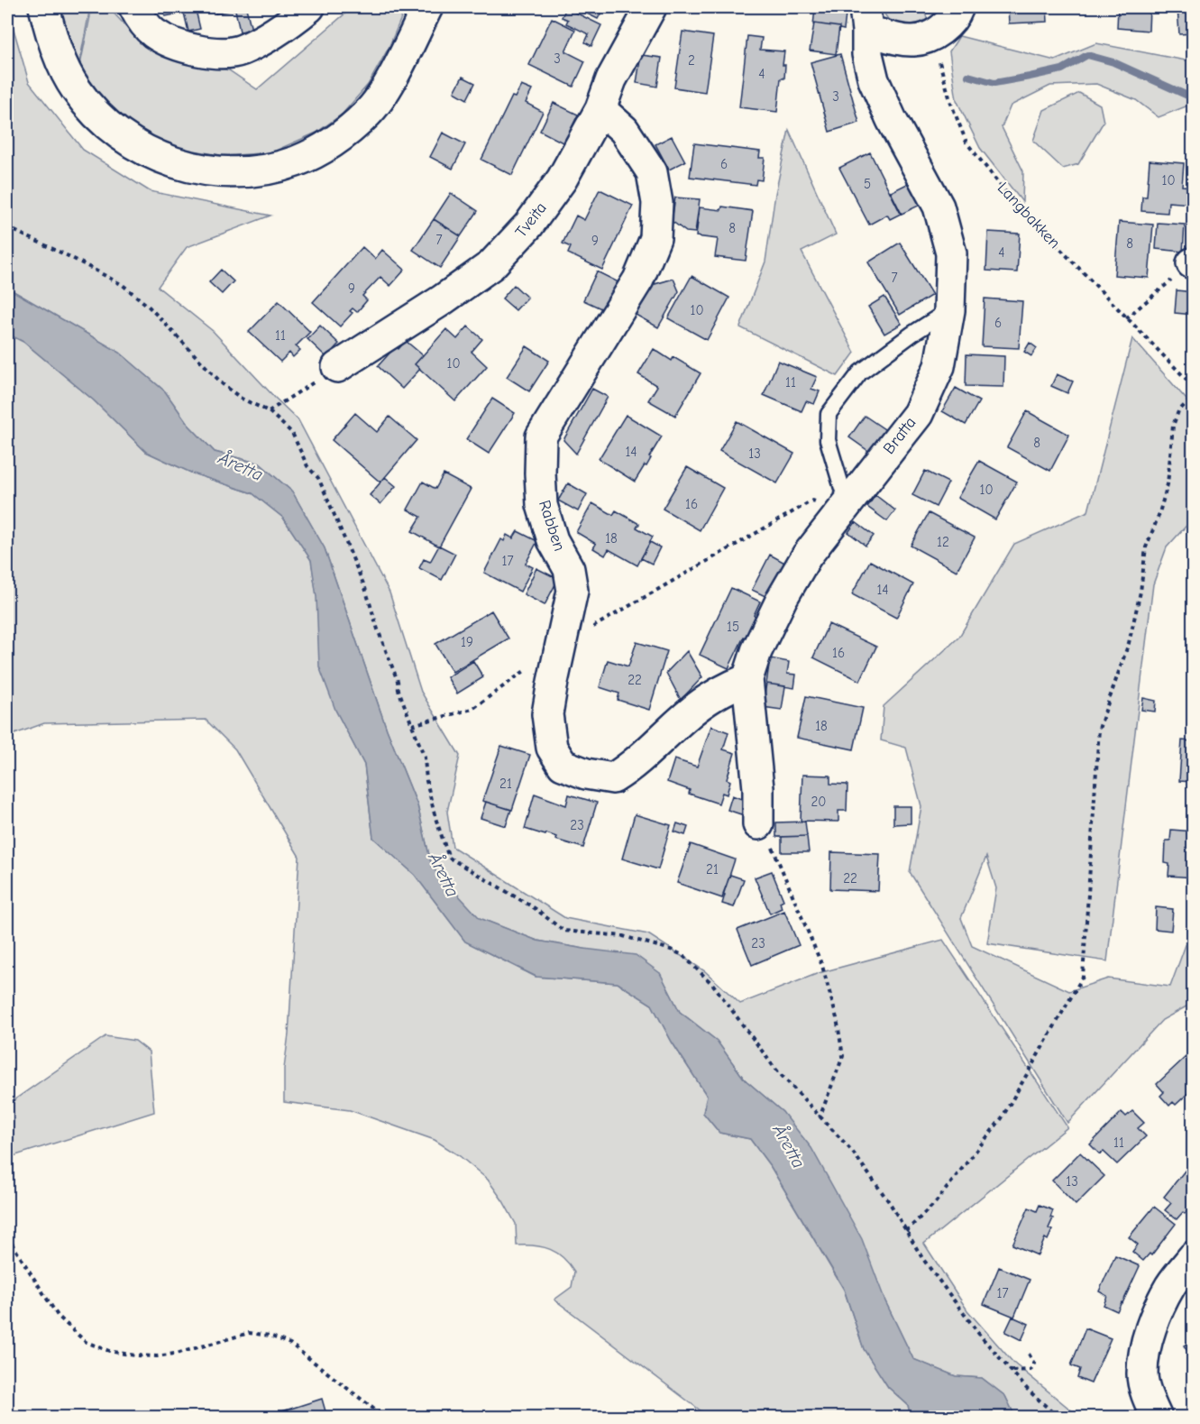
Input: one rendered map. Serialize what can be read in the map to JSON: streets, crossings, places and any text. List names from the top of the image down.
{
  "streets": {
    "street": ["Tveita", "Bratta", "Rabben"],
    "path": ["Langbakken"]
  },
  "crossings": [
    ["Tveita", "Rabben"],
    ["Bratta", "Rabben"]
  ],
  "water": ["Åretta"],
  "house_numbers": [
    "3",
    "2",
    "4",
    "3",
    "6",
    "10",
    "5",
    "8",
    "7",
    "9",
    "8",
    "4",
    "7",
    "9",
    "10",
    "6",
    "11",
    "10",
    "11",
    "8",
    "14",
    "13",
    "10",
    "16",
    "18",
    "12",
    "17",
    "14",
    "15",
    "19",
    "16",
    "22",
    "18",
    "21",
    "20",
    "23",
    "21",
    "22",
    "23",
    "11",
    "13",
    "17"
  ]
}
